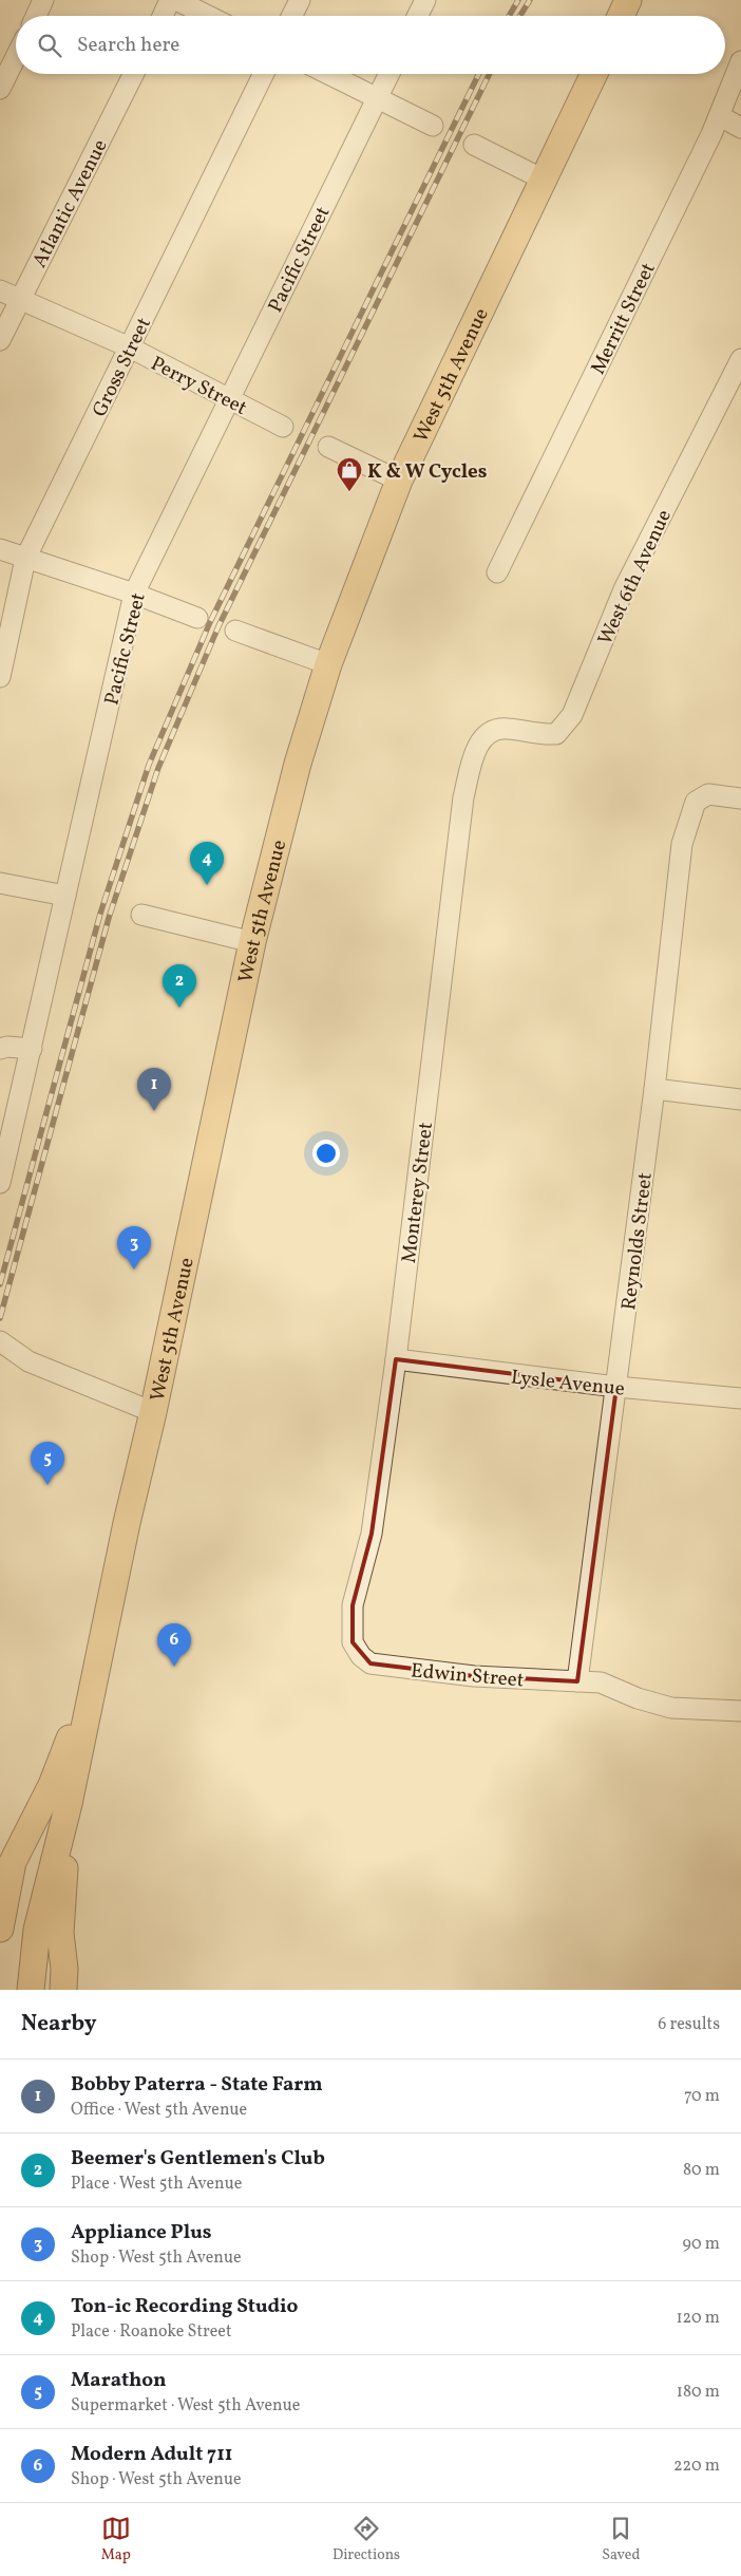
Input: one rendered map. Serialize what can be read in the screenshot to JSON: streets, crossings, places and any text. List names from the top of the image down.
{
  "streets": {
    "main road": ["West 5th Avenue"],
    "street": [
      "Atlantic Avenue",
      "Pacific Street",
      "Merritt Street",
      "Gross Street",
      "Perry Street",
      "West 6th Avenue",
      "Monterey Street",
      "Reynolds Street",
      "Lysle Avenue",
      "Edwin Street"
    ]
  },
  "crossings": [
    ["Atlantic Avenue", "Perry Street"],
    ["Pacific Street", "Perry Street"],
    ["Gross Street", "Perry Street"],
    ["West 6th Avenue", "Monterey Street"],
    ["Monterey Street", "Lysle Avenue"],
    ["Monterey Street", "Edwin Street"],
    ["Reynolds Street", "Lysle Avenue"],
    ["Reynolds Street", "Edwin Street"]
  ],
  "places": {
    "shop": ["K & W Cycles"]
  },
  "page": {
    "search": "Search here",
    "pins": [
      "4",
      "2",
      "1",
      "3",
      "5",
      "6"
    ],
    "heading": ["Nearby", "6 results"],
    "list": [
      {
        "mark": "1",
        "name": "Bobby Paterra - State Farm",
        "note": "Office · West 5th Avenue",
        "value": "70 m"
      },
      {
        "mark": "2",
        "name": "Beemer's Gentlemen's Club",
        "note": "Place · West 5th Avenue",
        "value": "80 m"
      },
      {
        "mark": "3",
        "name": "Appliance Plus",
        "note": "Shop · West 5th Avenue",
        "value": "90 m"
      },
      {
        "mark": "4",
        "name": "Ton-ic Recording Studio",
        "note": "Place · Roanoke Street",
        "value": "120 m"
      },
      {
        "mark": "5",
        "name": "Marathon",
        "note": "Supermarket · West 5th Avenue",
        "value": "180 m"
      },
      {
        "mark": "6",
        "name": "Modern Adult 711",
        "note": "Shop · West 5th Avenue",
        "value": "220 m"
      }
    ],
    "nav": ["Map", "Directions", "Saved"]
  }
}
